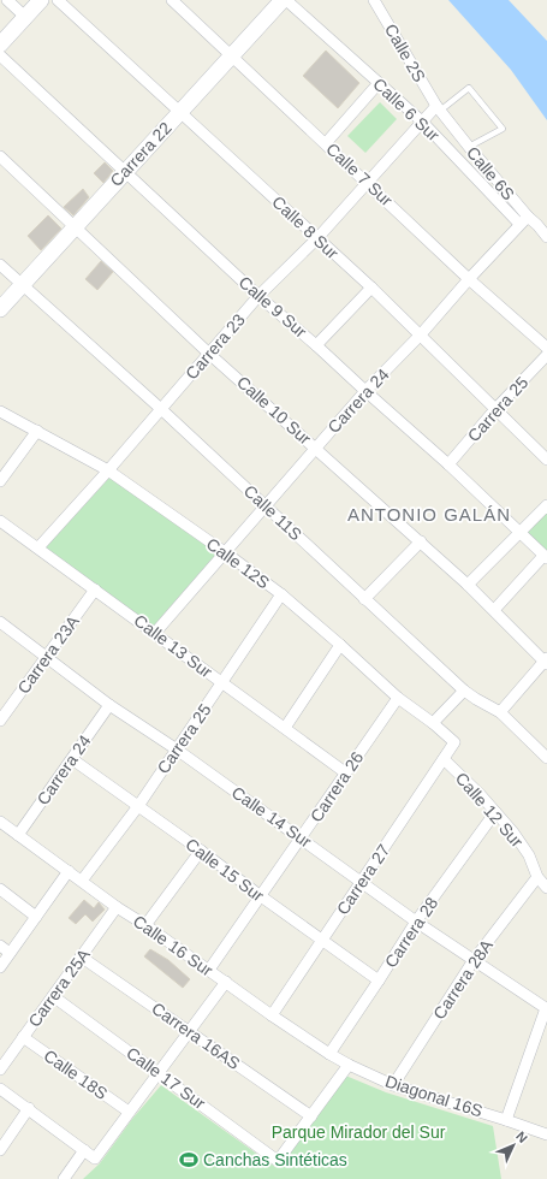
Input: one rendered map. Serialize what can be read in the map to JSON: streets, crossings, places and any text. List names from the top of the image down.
{
  "streets": {
    "street": [
      "Calle 2S",
      "Calle 6 Sur",
      "Carrera 22",
      "Calle 6S",
      "Calle 7 Sur",
      "Calle 8 Sur",
      "Calle 9 Sur",
      "Carrera 23",
      "Carrera 24",
      "Carrera 25",
      "Calle 10 Sur",
      "Calle 11S",
      "Calle 12S",
      "Calle 13 Sur",
      "Carrera 23A",
      "Carrera 26",
      "Calle 12 Sur",
      "Calle 14 Sur",
      "Calle 15 Sur",
      "Carrera 27",
      "Carrera 28",
      "Calle 16 Sur",
      "Carrera 28A",
      "Carrera 25A",
      "Carrera 16AS",
      "Calle 18S",
      "Calle 17 Sur",
      "Diagonal 16S"
    ]
  },
  "crossings": [
    ["Calle 2S", "Calle 6S"],
    ["Calle 2S", "Carrera 23"],
    ["Calle 6 Sur", "Calle 6S"],
    ["Calle 6 Sur", "Carrera 23"],
    ["Calle 6 Sur", "Carrera 24"],
    ["Carrera 22", "Calle 7 Sur"],
    ["Carrera 22", "Calle 8 Sur"],
    ["Carrera 22", "Calle 9 Sur"],
    ["Carrera 22", "Calle 10 Sur"],
    ["Carrera 22", "Calle 11S"],
    ["Calle 6S", "Carrera 23"],
    ["Calle 6S", "Carrera 24"],
    ["Calle 7 Sur", "Carrera 23"],
    ["Calle 7 Sur", "Carrera 24"],
    ["Calle 8 Sur", "Carrera 23"],
    ["Calle 8 Sur", "Carrera 24"],
    ["Calle 8 Sur", "Carrera 25"],
    ["Calle 9 Sur", "Carrera 23"],
    ["Calle 9 Sur", "Carrera 24"],
    ["Calle 9 Sur", "Carrera 25"],
    ["Carrera 23", "Calle 10 Sur"],
    ["Carrera 23", "Calle 11S"],
    ["Carrera 23", "Calle 12S"],
    ["Carrera 23", "Calle 13 Sur"],
    ["Carrera 24", "Calle 10 Sur"],
    ["Carrera 24", "Calle 11S"],
    ["Carrera 24", "Calle 12S"],
    ["Carrera 24", "Calle 13 Sur"],
    ["Carrera 24", "Calle 14 Sur"],
    ["Carrera 24", "Calle 15 Sur"],
    ["Carrera 24", "Calle 16 Sur"],
    ["Carrera 25", "Calle 12S"],
    ["Carrera 25", "Calle 13 Sur"],
    ["Carrera 25", "Calle 14 Sur"],
    ["Carrera 25", "Calle 15 Sur"],
    ["Carrera 25", "Calle 16 Sur"],
    ["Calle 12S", "Carrera 26"],
    ["Calle 12S", "Carrera 27"],
    ["Calle 13 Sur", "Carrera 23A"],
    ["Calle 13 Sur", "Carrera 26"],
    ["Carrera 23A", "Calle 14 Sur"],
    ["Carrera 26", "Calle 14 Sur"],
    ["Carrera 26", "Calle 15 Sur"],
    ["Carrera 26", "Calle 16 Sur"],
    ["Calle 12 Sur", "Carrera 27"],
    ["Calle 12 Sur", "Carrera 28"],
    ["Calle 12 Sur", "Carrera 28A"],
    ["Calle 14 Sur", "Carrera 27"],
    ["Calle 14 Sur", "Carrera 28"],
    ["Calle 14 Sur", "Carrera 28A"],
    ["Calle 14 Sur", "Diagonal 16S"],
    ["Calle 15 Sur", "Carrera 27"],
    ["Calle 15 Sur", "Carrera 28"],
    ["Carrera 27", "Calle 16 Sur"],
    ["Carrera 28", "Calle 16 Sur"],
    ["Calle 16 Sur", "Carrera 25A"],
    ["Calle 16 Sur", "Diagonal 16S"],
    ["Carrera 28A", "Diagonal 16S"],
    ["Carrera 25A", "Carrera 16AS"],
    ["Carrera 25A", "Calle 18S"],
    ["Carrera 25A", "Calle 17 Sur"],
    ["Carrera 16AS", "Calle 17 Sur"]
  ],
  "districts": ["ANTONIO GALÁN"],
  "parks": ["Parque Mirador del Sur"],
  "places": {
    "sports": ["Canchas Sintéticas"]
  },
  "north": "top right"
}
